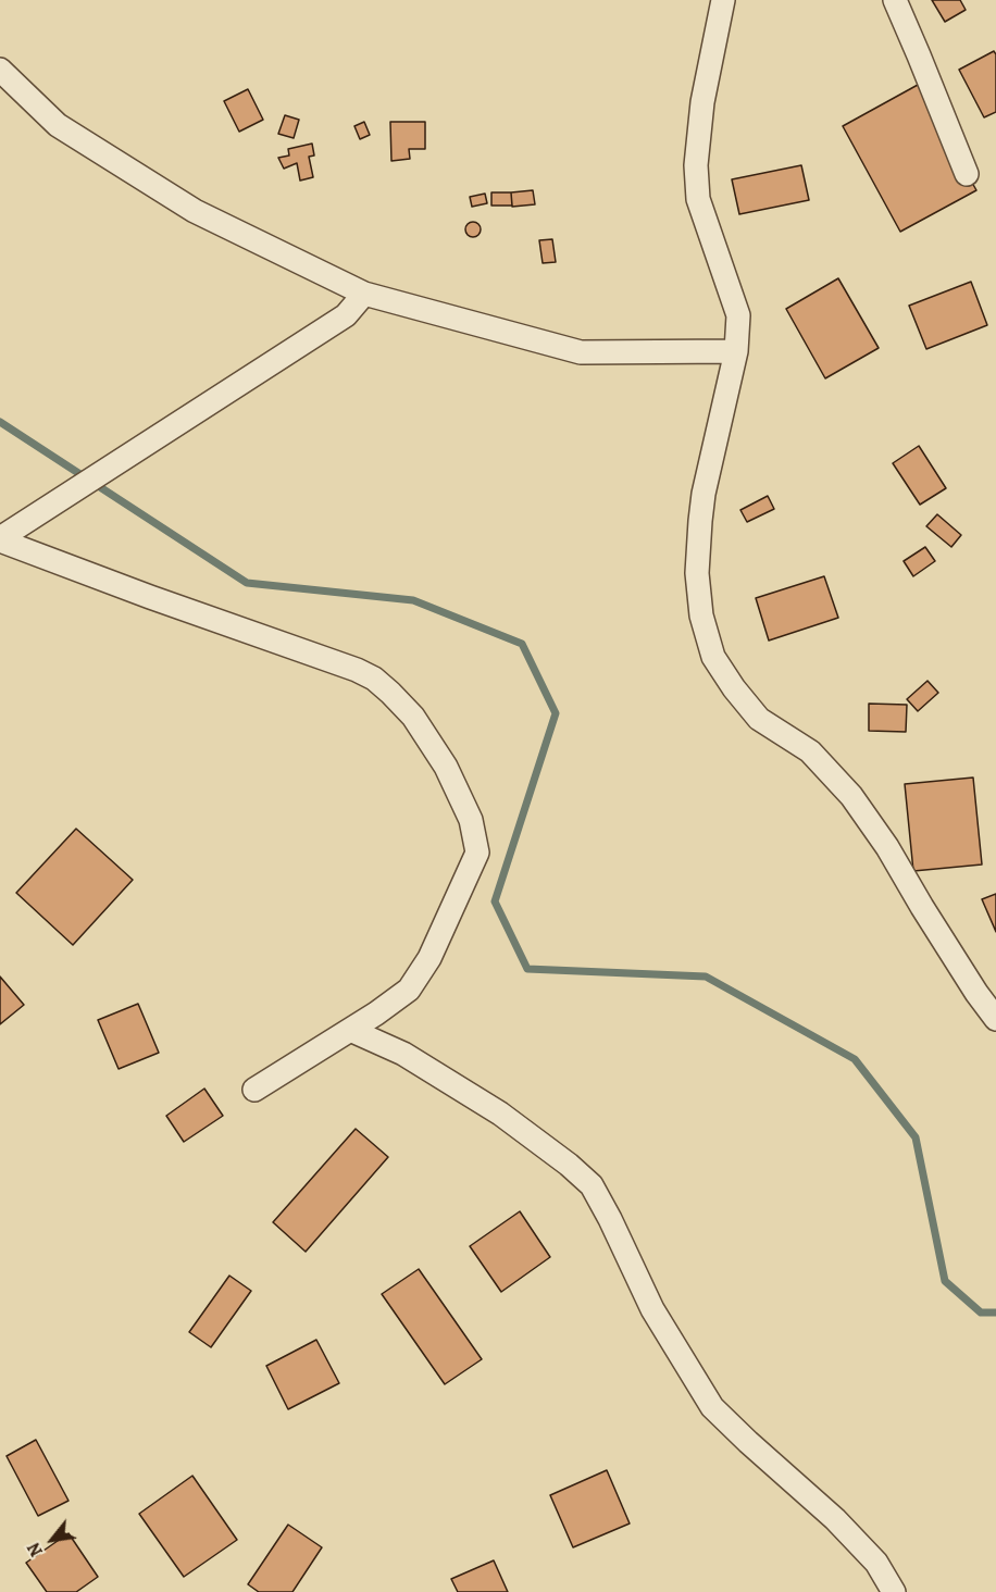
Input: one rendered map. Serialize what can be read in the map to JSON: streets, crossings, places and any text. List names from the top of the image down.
{
  "north": "bottom left"
}
